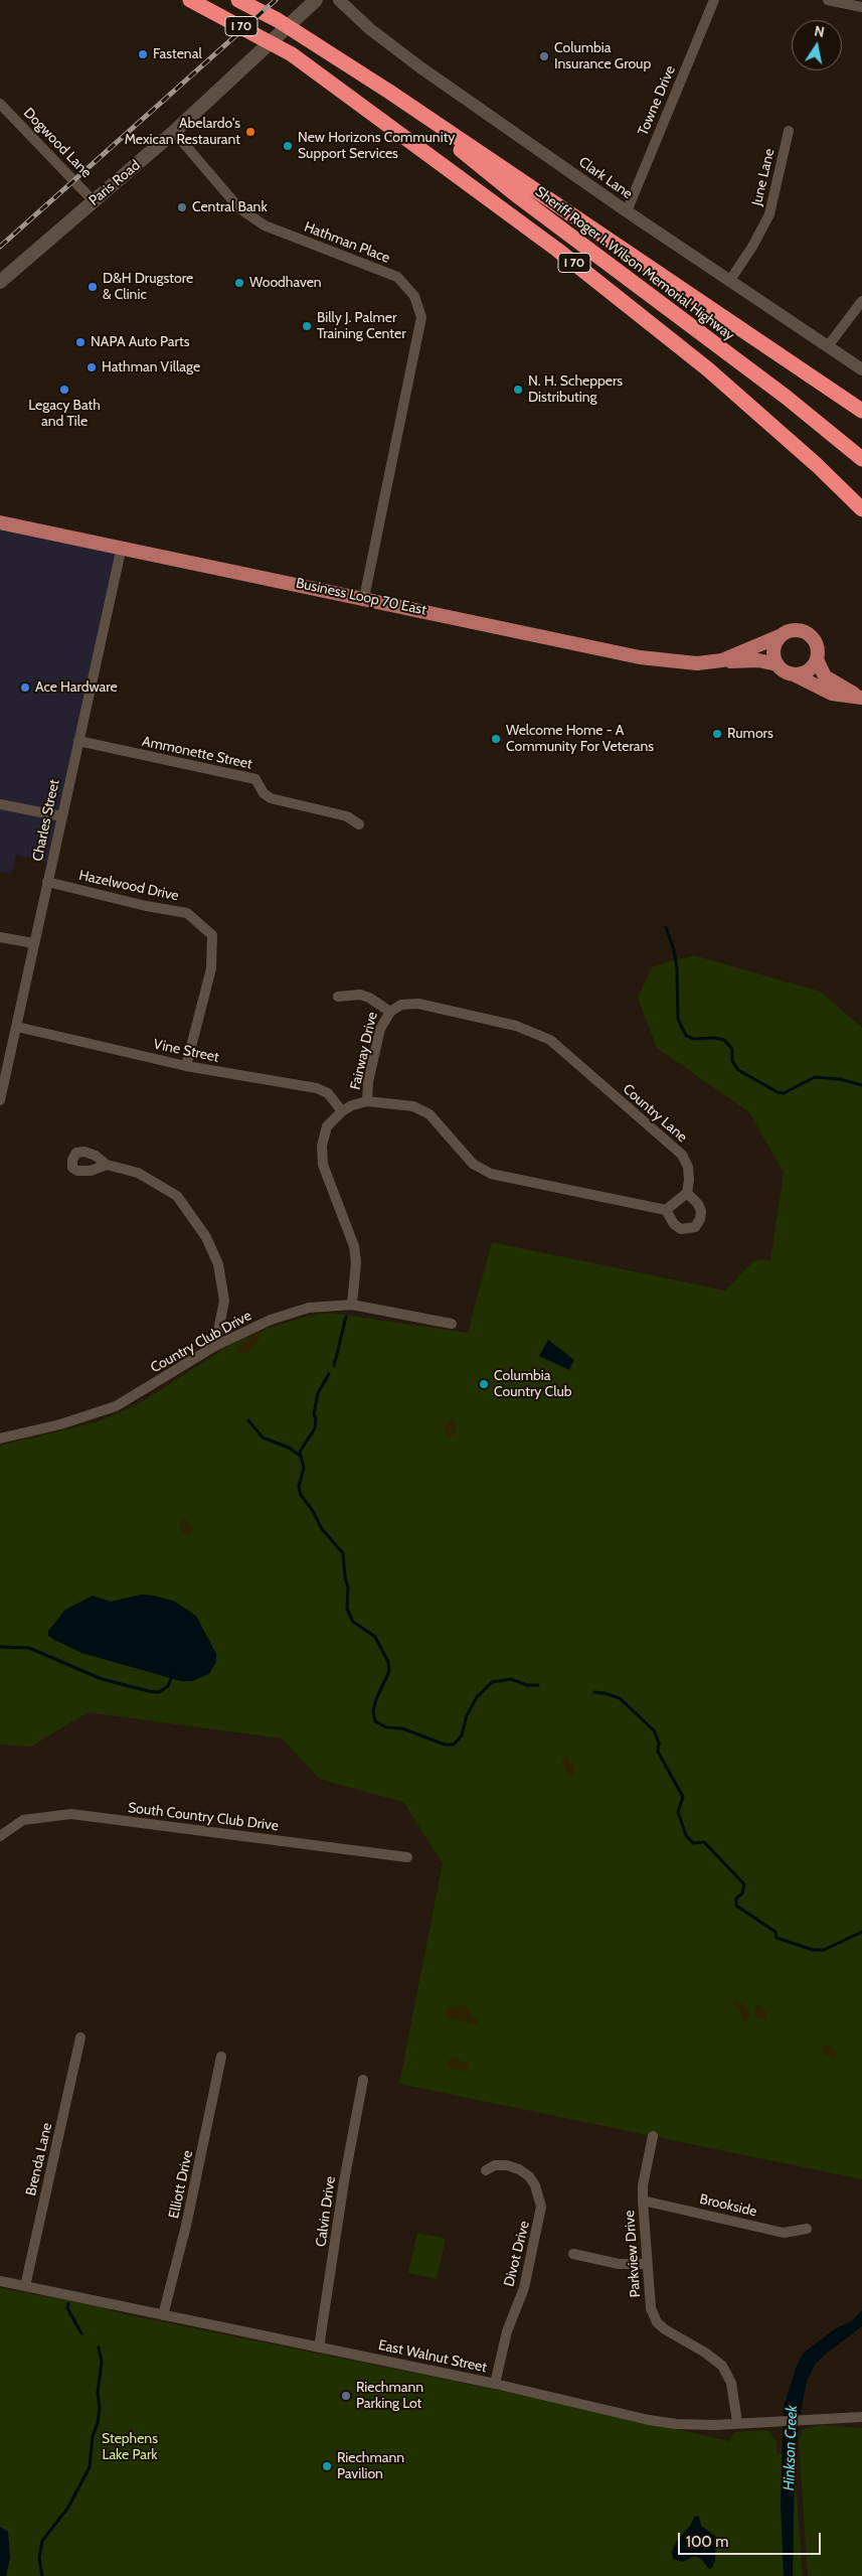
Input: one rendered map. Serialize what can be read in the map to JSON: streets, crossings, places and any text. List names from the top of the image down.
{
  "streets": {
    "highway": ["I 70", "Sheriff Roger I. Wilson Memorial Highway"],
    "main road": ["Paris Road", "Business Loop 70 East"],
    "street": [
      "Towne Drive",
      "Dogwood Lane",
      "June Lane",
      "Clark Lane",
      "Hathman Place",
      "Ammonette Street",
      "Charles Street",
      "Hazelwood Drive",
      "Vine Street",
      "Fairway Drive",
      "Country Lane",
      "Country Club Drive",
      "South Country Club Drive",
      "Brenda Lane",
      "Elliott Drive",
      "Brookside",
      "Calvin Drive",
      "Divot Drive",
      "Parkview Drive",
      "East Walnut Street"
    ]
  },
  "crossings": [
    ["I 70", "Sheriff Roger I. Wilson Memorial Highway"],
    ["Towne Drive", "Clark Lane"],
    ["Dogwood Lane", "Paris Road"],
    ["June Lane", "Clark Lane"],
    ["Paris Road", "Hathman Place"],
    ["Hathman Place", "Business Loop 70 East"],
    ["Business Loop 70 East", "Charles Street"],
    ["Ammonette Street", "Charles Street"],
    ["Charles Street", "Hazelwood Drive"],
    ["Charles Street", "Vine Street"],
    ["Hazelwood Drive", "Vine Street"],
    ["Vine Street", "Fairway Drive"],
    ["Fairway Drive", "Country Lane"],
    ["Fairway Drive", "Country Club Drive"],
    ["Brenda Lane", "East Walnut Street"],
    ["Elliott Drive", "East Walnut Street"],
    ["Brookside", "Parkview Drive"],
    ["Calvin Drive", "East Walnut Street"],
    ["Divot Drive", "East Walnut Street"],
    ["Parkview Drive", "East Walnut Street"]
  ],
  "water": ["Hinkson Creek"],
  "parks": ["Stephens Lake Park"],
  "places": [
    "Fastenal",
    "Columbia Insurance Group",
    "Abelardo's Mexican Restaurant",
    "New Horizons Community Support Services",
    "Central Bank",
    "Woodhaven",
    "D&H Drugstore & Clinic",
    "Billy J. Palmer Training Center",
    "NAPA Auto Parts",
    "Hathman Village",
    "Legacy Bath and Tile",
    "N. H. Scheppers Distributing",
    "Ace Hardware",
    "Rumors",
    "Welcome Home - A Community For Veterans",
    "Columbia Country Club",
    "Riechmann Parking Lot",
    "Riechmann Pavilion"
  ],
  "scale_bar": "100 m",
  "north": "top"
}
